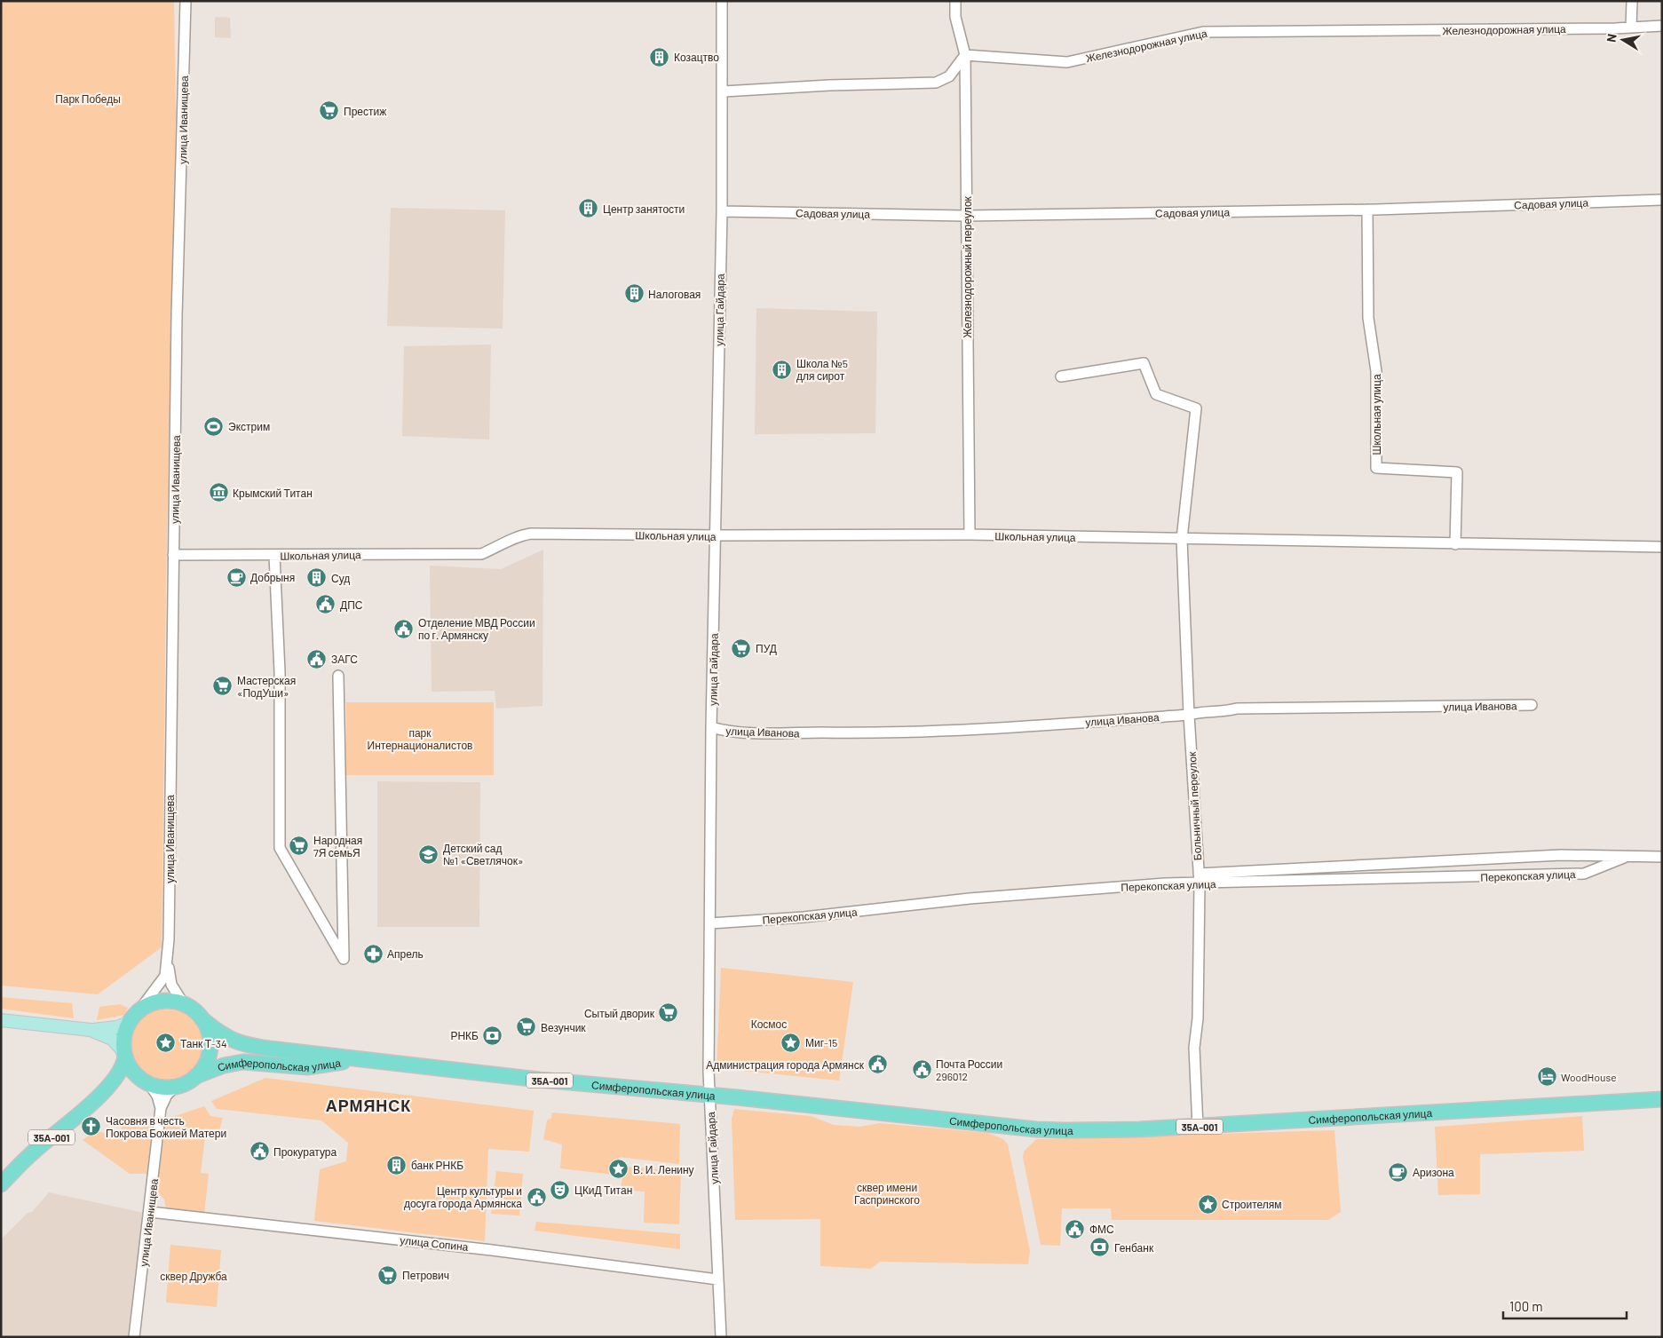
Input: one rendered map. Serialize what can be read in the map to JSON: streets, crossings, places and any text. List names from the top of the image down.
{
  "streets": {
    "highway": ["Симферопольская улица", "35А-001"],
    "street": [
      "Железнодорожная улица",
      "улица Иванищева",
      "Садовая улица",
      "Железнодорожный переулок",
      "улица Гайдара",
      "Школьная улица",
      "улица Иванова",
      "Больничный переулок",
      "Перекопская улица",
      "улица Сопина"
    ]
  },
  "crossings": [
    ["Железнодорожная улица", "Железнодорожный переулок"],
    ["улица Иванищева", "Школьная улица"],
    ["улица Иванищева", "Симферопольская улица"],
    ["улица Иванищева", "35А-001"],
    ["улица Иванищева", "улица Сопина"],
    ["Садовая улица", "Железнодорожный переулок"],
    ["Садовая улица", "улица Гайдара"],
    ["Садовая улица", "Школьная улица"],
    ["Железнодорожный переулок", "Школьная улица"],
    ["улица Гайдара", "Школьная улица"],
    ["улица Гайдара", "улица Иванова"],
    ["улица Гайдара", "Перекопская улица"],
    ["улица Гайдара", "Симферопольская улица"],
    ["улица Гайдара", "улица Сопина"],
    ["Школьная улица", "Больничный переулок"],
    ["улица Иванова", "Больничный переулок"],
    ["Больничный переулок", "Перекопская улица"],
    ["Больничный переулок", "Симферопольская улица"],
    ["Симферопольская улица", "35А-001"]
  ],
  "districts": ["АРМЯНСК"],
  "parks": [
    "Парк Победы",
    "парк Интернационалистов",
    "Космос",
    "сквер имени Гаспринского",
    "сквер Дружба"
  ],
  "places": {
    "building": [
      "Козацтво",
      "Центр занятости",
      "Налоговая",
      "Школа №5 для сирот",
      "Суд",
      "банк РНКБ"
    ],
    "supermarket": [
      "Престиж",
      "ПУД",
      "Мастерская «ПодУши»",
      "Народная 7Я семьЯ",
      "Сытый дворик",
      "Везунчик",
      "Петрович"
    ],
    "sports": ["Экстрим"],
    "museum": ["Крымский Титан"],
    "cafe": ["Добрыня", "Аризона"],
    "public building": [
      "ДПС",
      "Отделение МВД России по г. Армянску",
      "ЗАГС",
      "Администрация города Армянск",
      "Почта России 296012",
      "Прокуратура",
      "Центр культуры и досуга города Армянска",
      "ФМС"
    ],
    "school or university": ["Детский сад №1 «Светлячок»"],
    "pharmacy": ["Апрель"],
    "bank": ["РНКБ", "Генбанк"],
    "place": [
      "Миг-15",
      "Танк Т-34",
      "В. И. Ленину",
      "Строителям"
    ],
    "hotel": ["WoodHouse"],
    "church": ["Часовня в честь Покрова Божией Матери"],
    "theatre": ["ЦКиД Титан"]
  },
  "scale_bar": "100 m",
  "north": "left"
}
